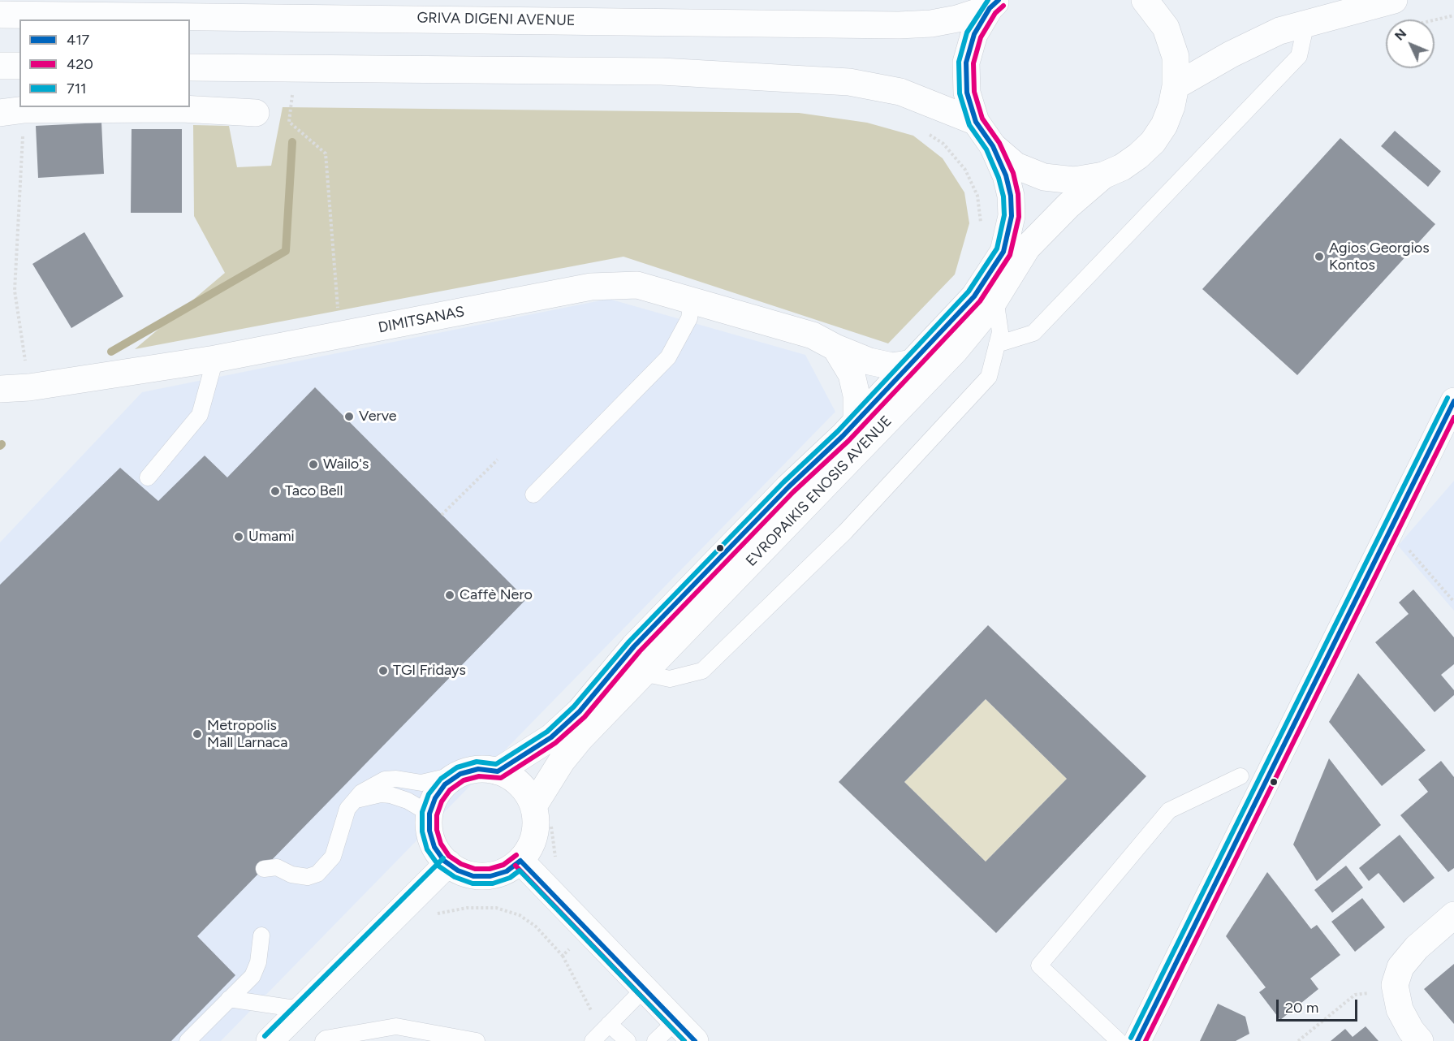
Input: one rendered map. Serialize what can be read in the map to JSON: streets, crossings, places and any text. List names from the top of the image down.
{
  "streets": {
    "main road": ["GRIVA DIGENI AVENUE", "DIMITSANAS", "EVROPAIKIS ENOSIS AVENUE"]
  },
  "crossings": [
    ["GRIVA DIGENI AVENUE", "EVROPAIKIS ENOSIS AVENUE"],
    ["DIMITSANAS", "EVROPAIKIS ENOSIS AVENUE"]
  ],
  "places": [
    "Agios Georgios Kontos",
    "Verve",
    "Wailo's",
    "Taco Bell",
    "Umami",
    "Caffè Nero",
    "TGI Fridays",
    "Metropolis Mall Larnaca"
  ],
  "lines": ["transit line 417", "transit line 711", "transit line 420"],
  "legend": ["417", "420", "711"],
  "scale_bar": "20 m",
  "north": "top left"
}
